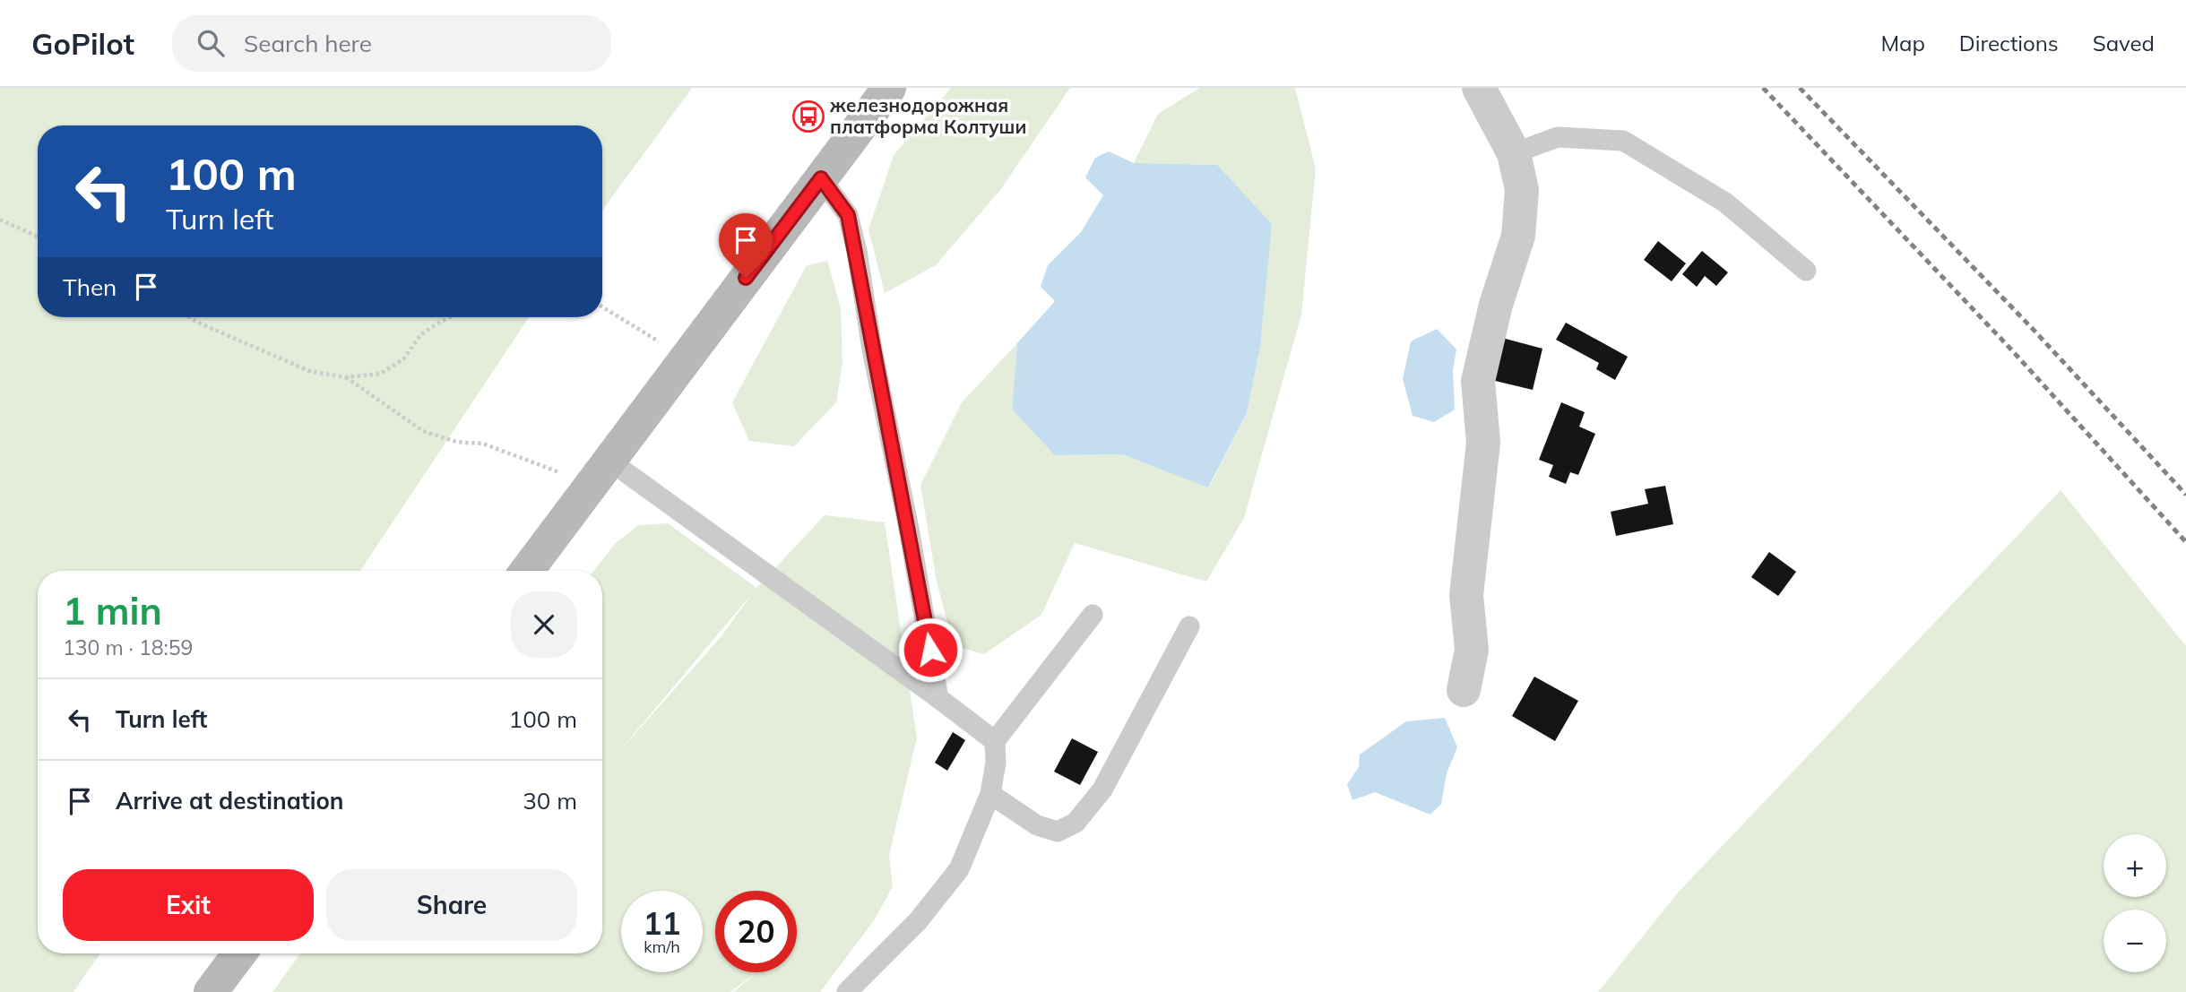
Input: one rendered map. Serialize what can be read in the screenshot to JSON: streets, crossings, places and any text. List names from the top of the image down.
{
  "places": {
    "bus stop": ["железнодорожная платформа Колтуши"]
  },
  "page": {
    "header": "GoPilot",
    "search": "Search here",
    "nav": ["Map", "Directions", "Saved"],
    "turn": ["100 m", "Turn left"],
    "then": "Then",
    "heading": ["1 min", "130 m · 18:59"],
    "list": [
      {
        "name": "Turn left",
        "value": "100 m"
      },
      {
        "name": "Arrive at destination",
        "value": "30 m"
      }
    ],
    "map_buttons": ["+", "−"],
    "buttons": ["Exit", "Share"],
    "speed": "11 km/h",
    "limit": "20"
  }
}
